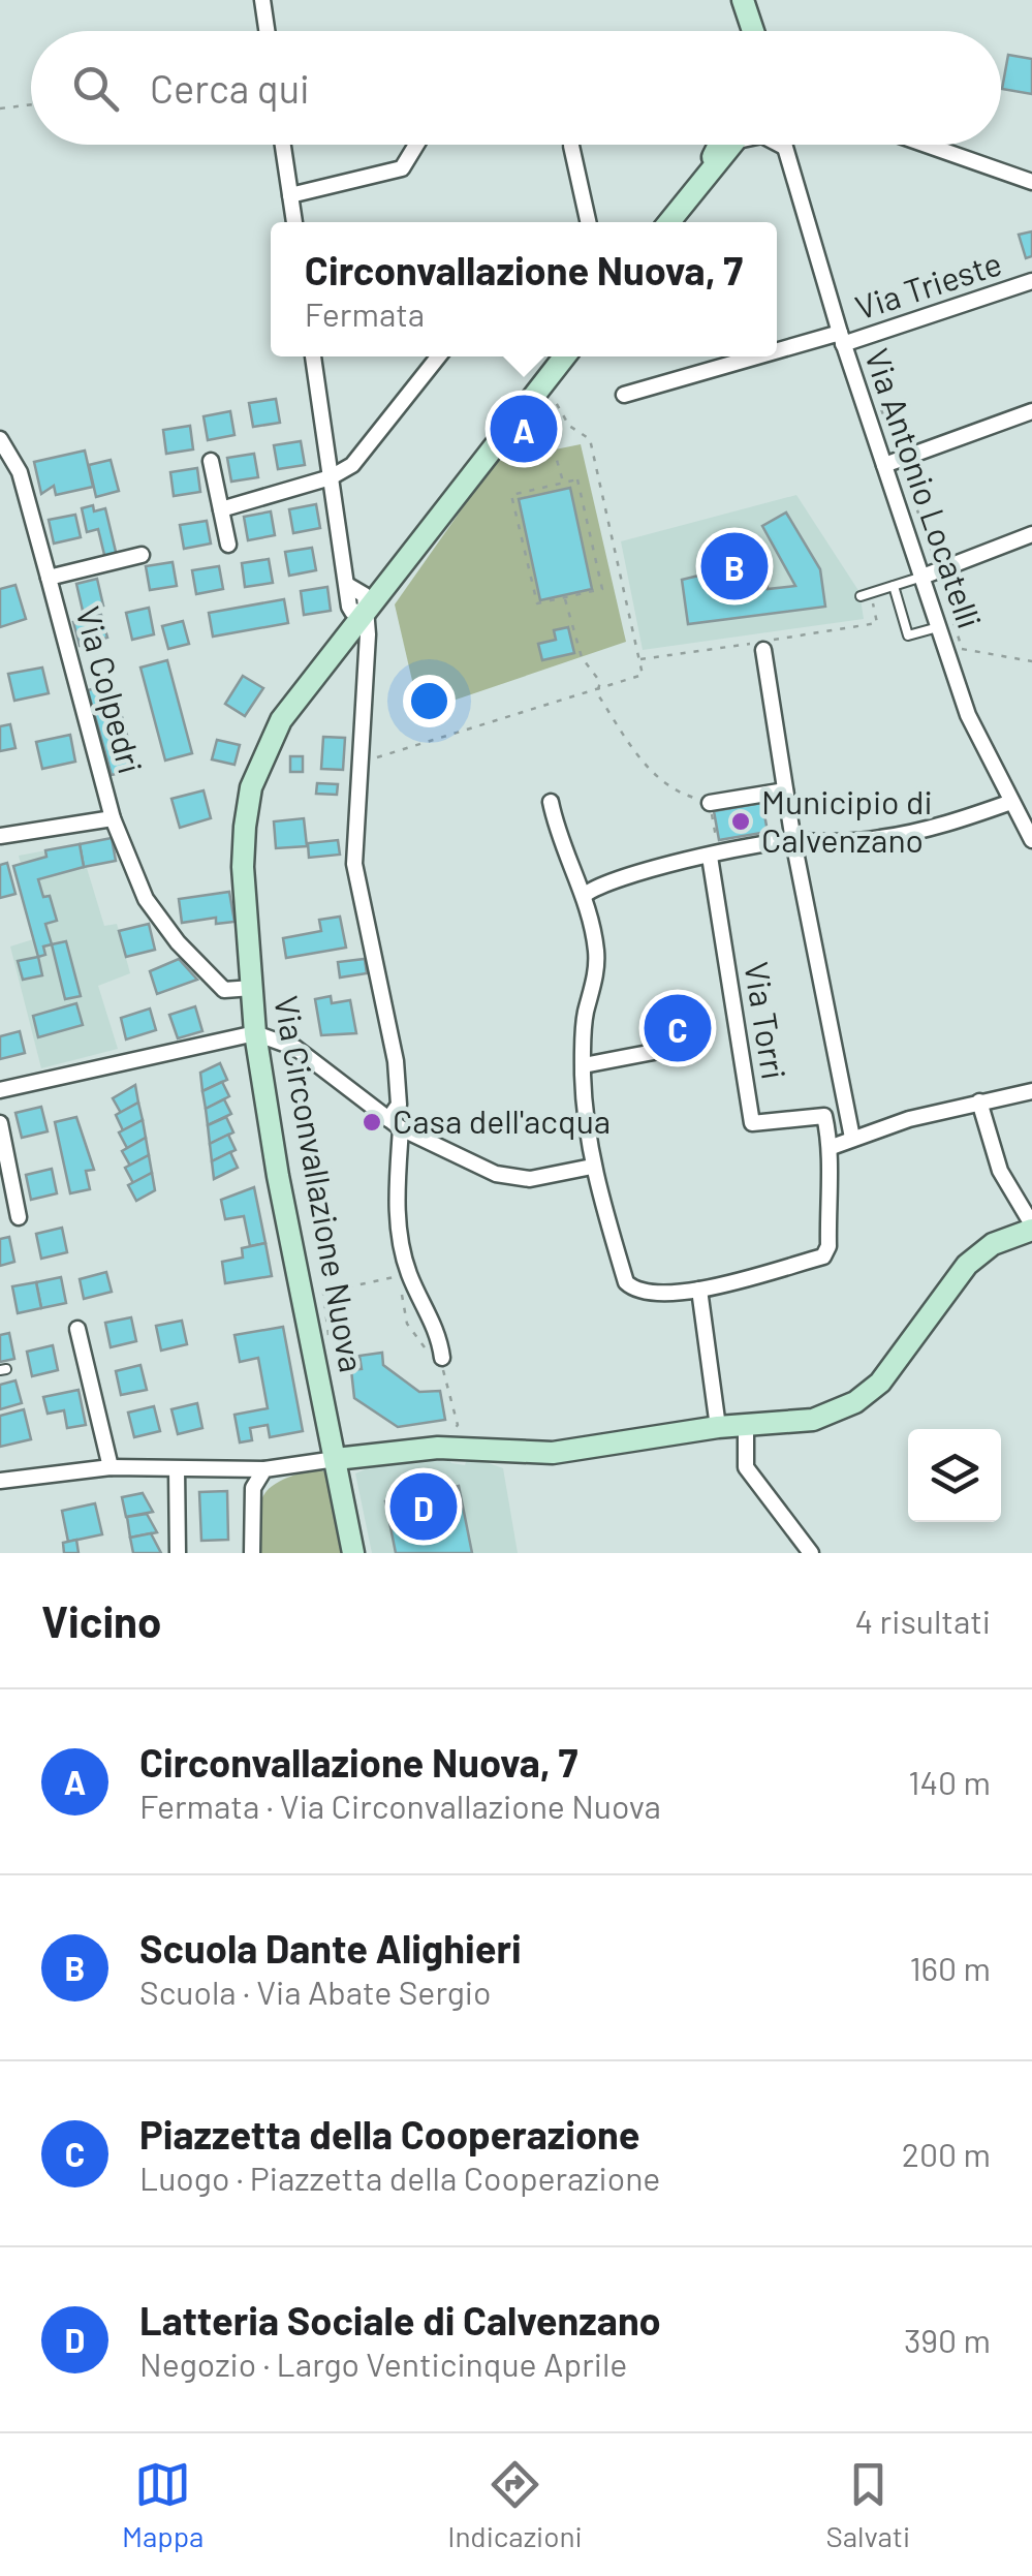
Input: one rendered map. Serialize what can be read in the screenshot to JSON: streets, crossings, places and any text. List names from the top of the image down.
{
  "streets": {
    "main road": ["Via Circonvallazione Nuova"],
    "street": [
      "Via Trieste",
      "Via Antonio Locatelli",
      "Via Colpedri",
      "Via Torri"
    ]
  },
  "crossings": [
    ["Via Trieste", "Via Antonio Locatelli"],
    ["Via Colpedri", "Via Circonvallazione Nuova"]
  ],
  "places": ["Municipio di Calvenzano", "Casa dell'acqua"],
  "page": {
    "search": "Cerca qui",
    "popup": ["Circonvallazione Nuova, 7", "Fermata"],
    "pins": [
      "A",
      "B",
      "C",
      "D"
    ],
    "heading": ["Vicino", "4 risultati"],
    "list": [
      {
        "mark": "A",
        "name": "Circonvallazione Nuova, 7",
        "note": "Fermata · Via Circonvallazione Nuova",
        "value": "140 m"
      },
      {
        "mark": "B",
        "name": "Scuola Dante Alighieri",
        "note": "Scuola · Via Abate Sergio",
        "value": "160 m"
      },
      {
        "mark": "C",
        "name": "Piazzetta della Cooperazione",
        "note": "Luogo · Piazzetta della Cooperazione",
        "value": "200 m"
      },
      {
        "mark": "D",
        "name": "Latteria Sociale di Calvenzano",
        "note": "Negozio · Largo Venticinque Aprile",
        "value": "390 m"
      }
    ],
    "nav": ["Mappa", "Indicazioni", "Salvati"]
  }
}
